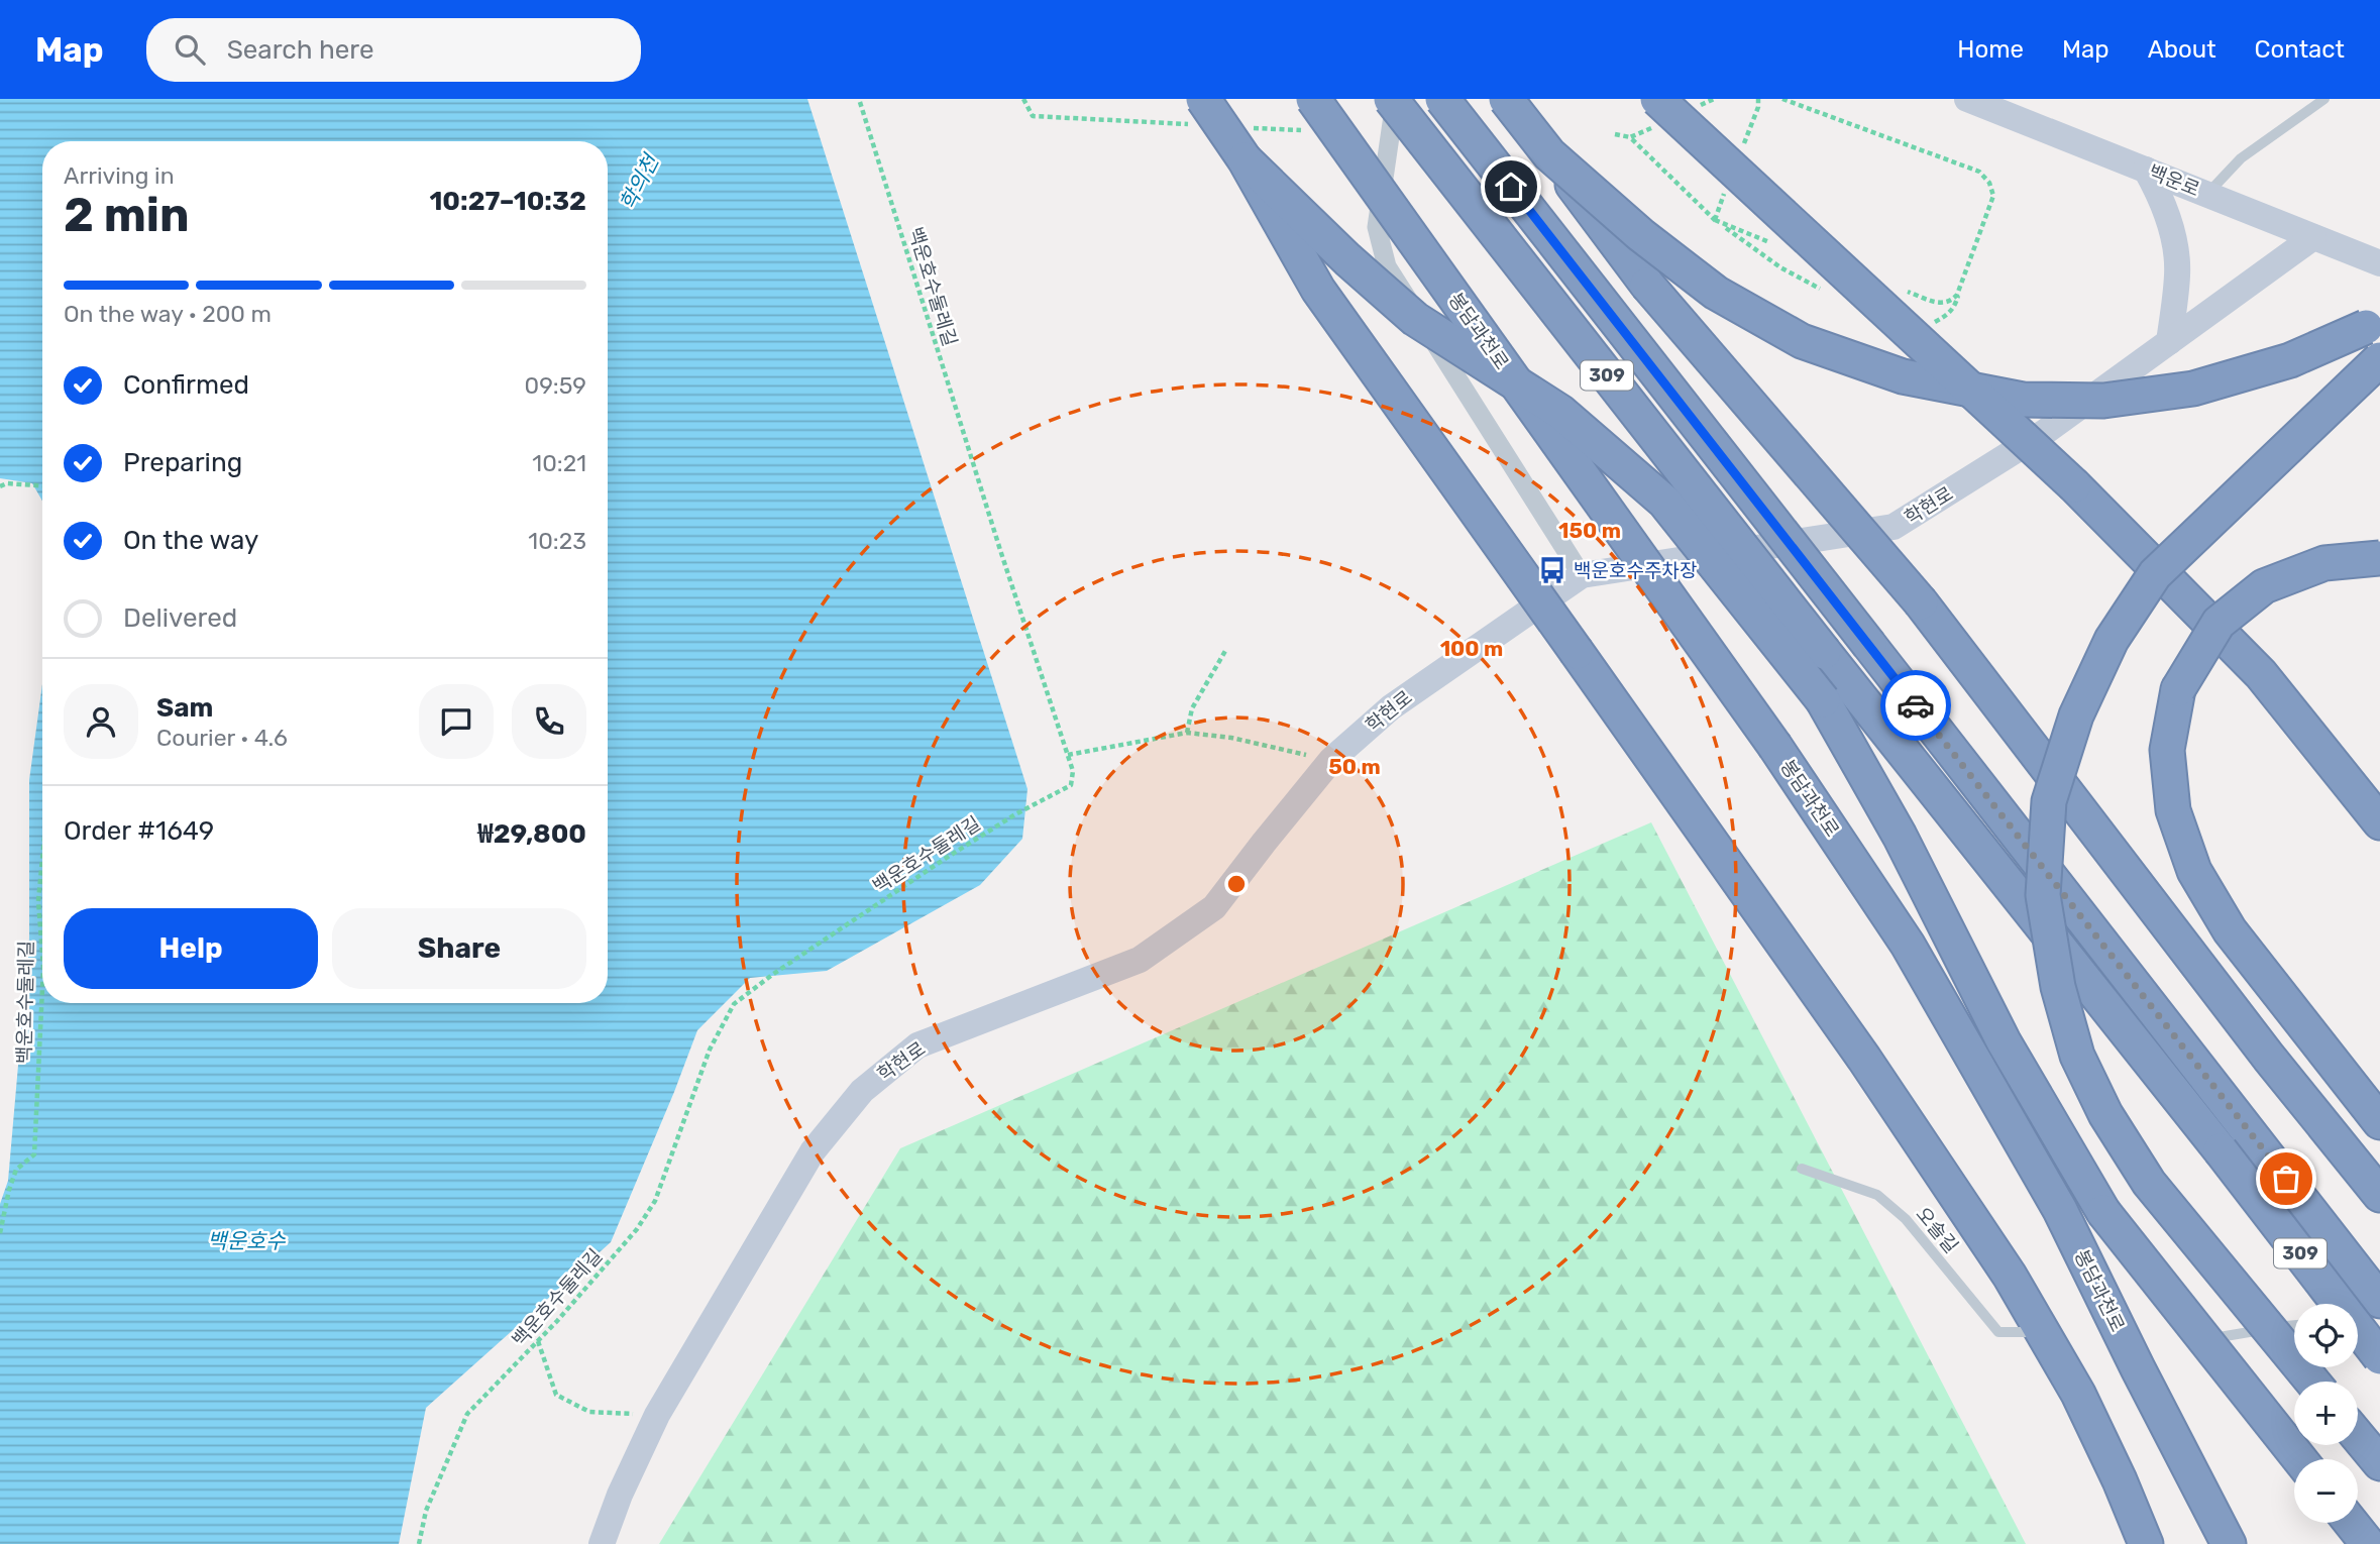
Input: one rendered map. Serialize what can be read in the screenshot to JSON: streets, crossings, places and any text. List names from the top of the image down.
{
  "streets": {
    "highway": ["봉담과천로", "309"],
    "street": ["백운로", "학현로"],
    "lane": ["오솔길"],
    "path": ["백운호수둘레길"]
  },
  "crossings": [
    ["백운로", "학현로"]
  ],
  "water": ["학의천", "백운호수"],
  "places": {
    "bus stop": ["백운호수주차장"]
  },
  "page": {
    "header": "Map",
    "search": "Search here",
    "nav": [
      "Home",
      "Map",
      "About",
      "Contact"
    ],
    "heading": ["2 min", "Arriving in", "10:27–10:32"],
    "panel": [
      "Sam",
      "Courier · 4.6",
      "Order #1649",
      "₩29,800"
    ],
    "bar": "On the way · 200 m",
    "list": [
      ["Confirmed", "09:59"],
      ["Preparing", "10:21"],
      ["On the way", "10:23"],
      "Delivered"
    ],
    "buttons": ["Help", "Share"],
    "map_buttons": ["+", "−"]
  },
  "rings": ["150 m", "100 m", "50 m"]
}
